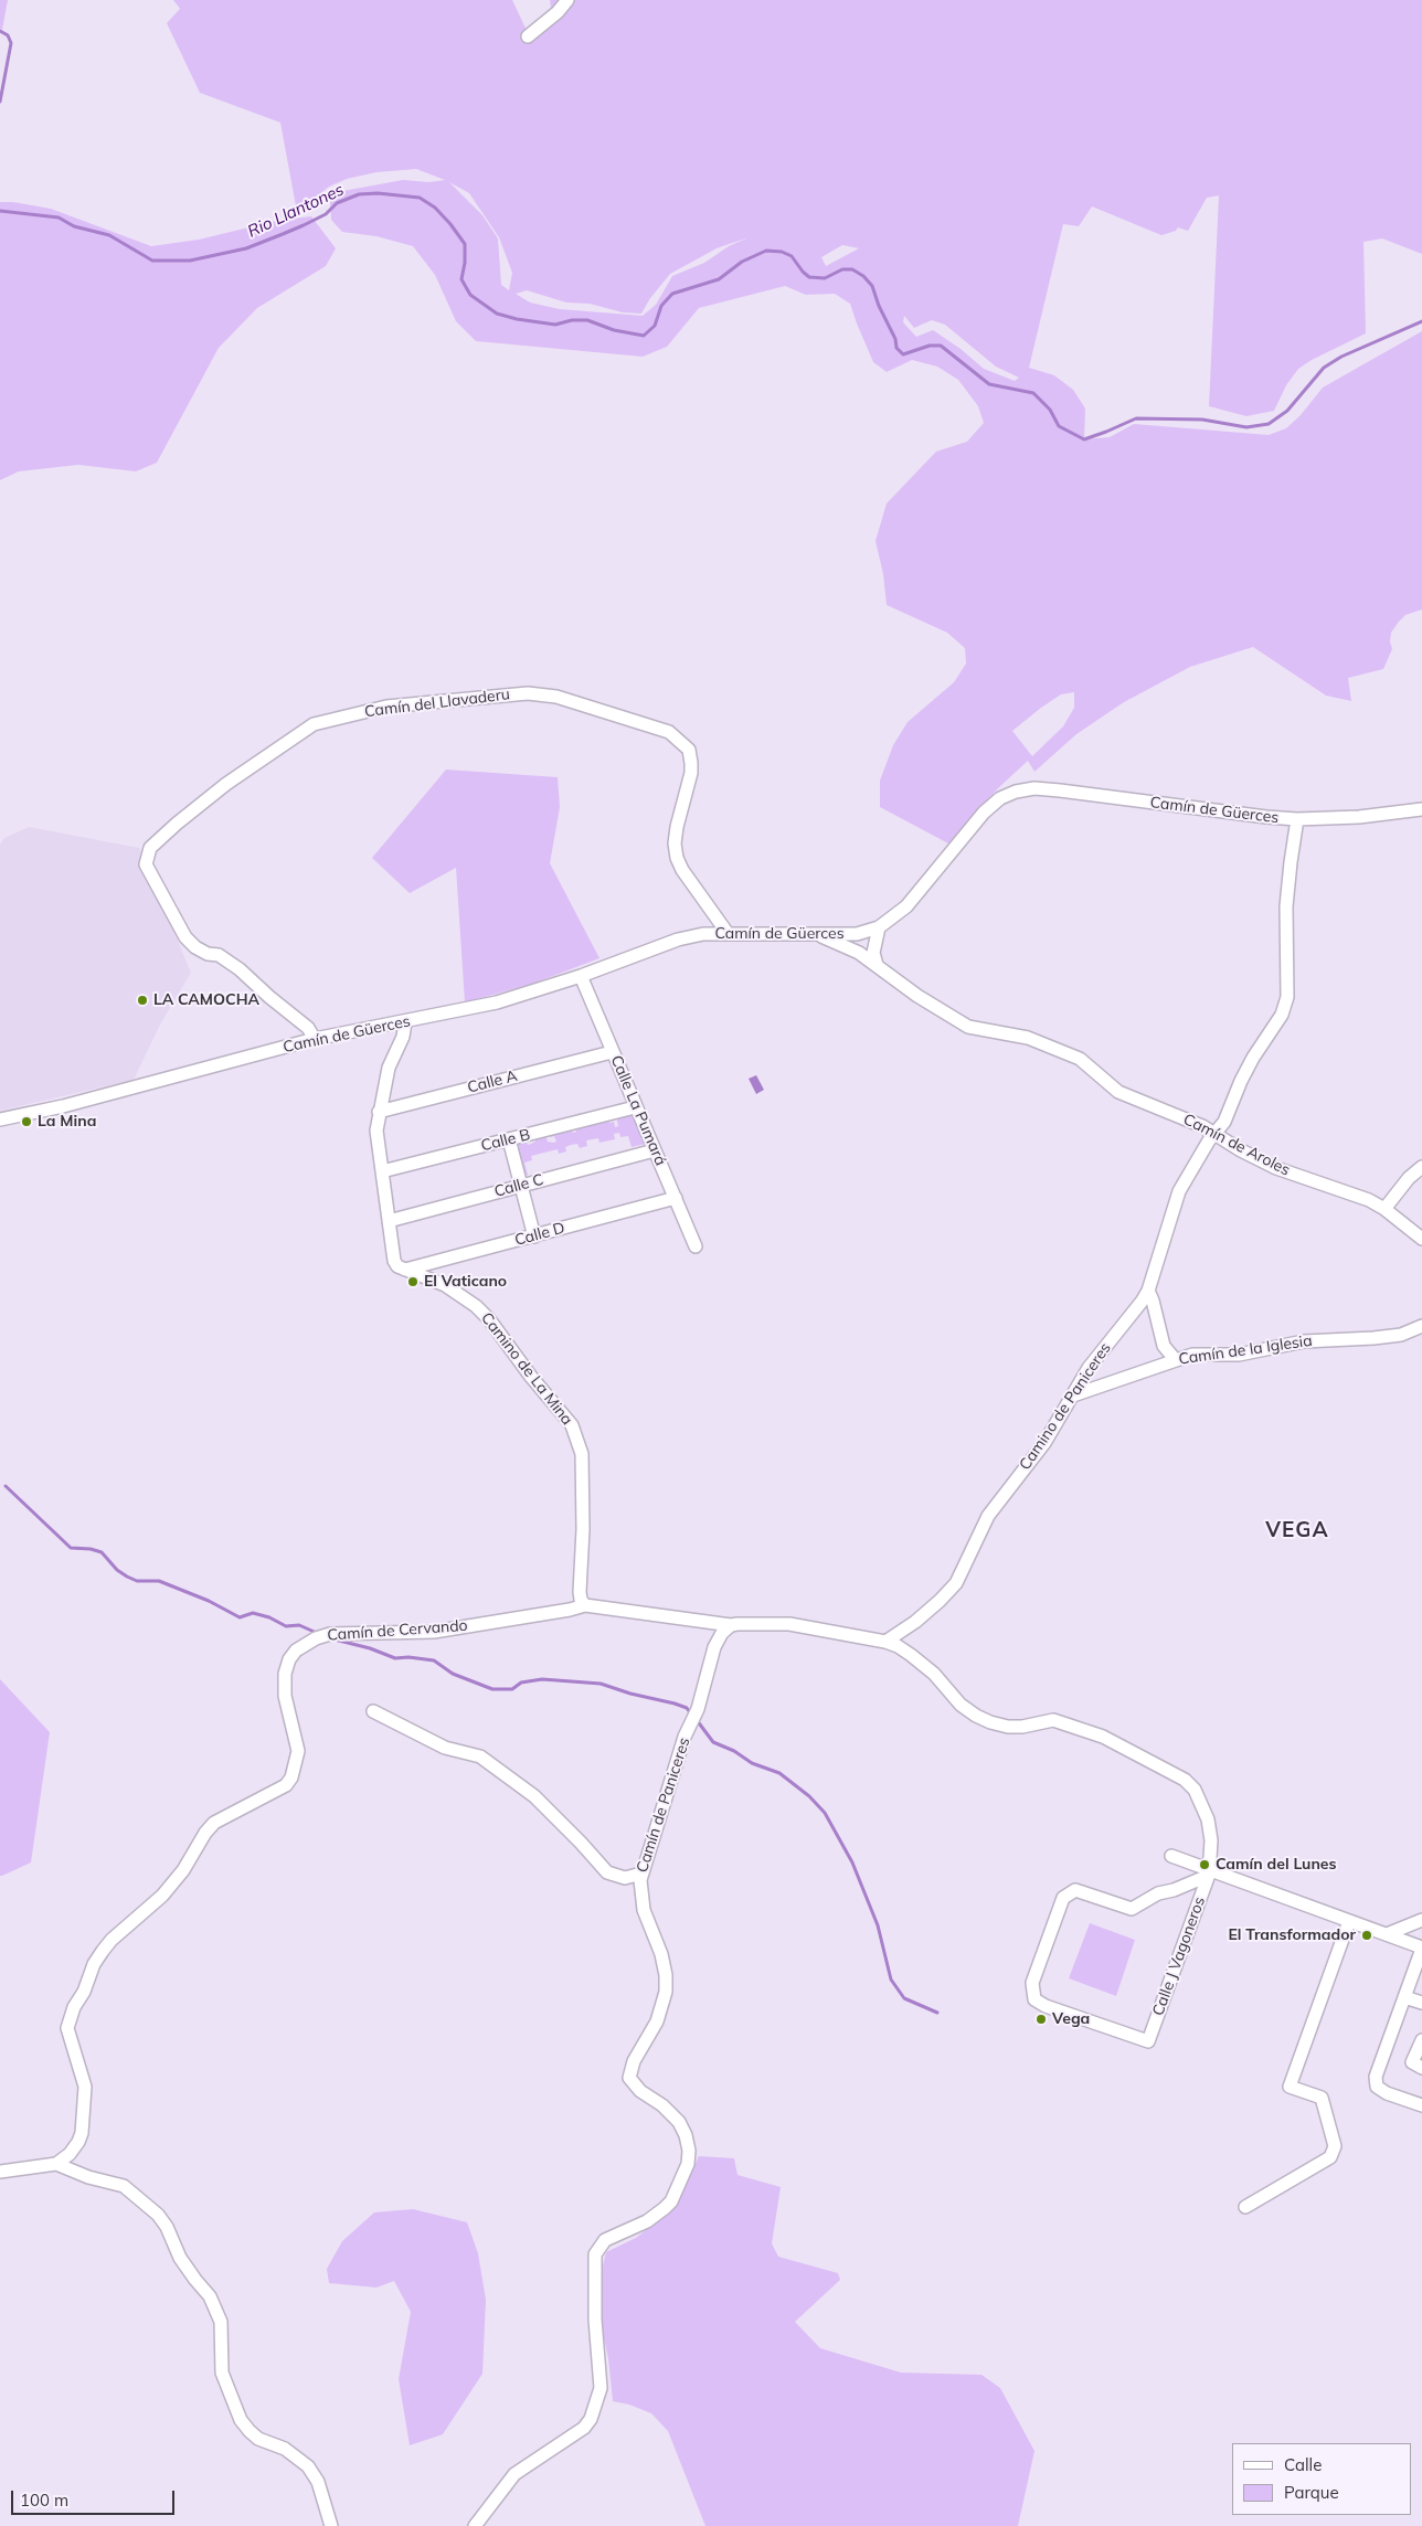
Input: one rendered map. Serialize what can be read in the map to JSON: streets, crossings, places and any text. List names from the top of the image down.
{
  "streets": {
    "street": [
      "Camín del Llavaderu",
      "Camín de Güerces",
      "Calle A",
      "Calle La Pumará",
      "Calle B",
      "Camín de Aroles",
      "Calle C",
      "Calle D",
      "Camín de la Iglesia",
      "Camino de La Mina",
      "Camino de Paniceres",
      "Camín de Cervando",
      "Camín de Paniceres",
      "Calle J Vagoneros"
    ]
  },
  "crossings": [
    ["Camín del Llavaderu", "Camín de Güerces"],
    ["Camín de Güerces", "Calle La Pumará"],
    ["Camín de Güerces", "Camín de Aroles"],
    ["Camín de Güerces", "Camino de Paniceres"],
    ["Calle La Pumará", "Calle D"],
    ["Camín de Aroles", "Camino de Paniceres"],
    ["Calle D", "Camino de La Mina"],
    ["Camín de la Iglesia", "Camino de Paniceres"],
    ["Camino de La Mina", "Camín de Cervando"],
    ["Camino de Paniceres", "Calle J Vagoneros"],
    ["Camín de Cervando", "Camín de Paniceres"]
  ],
  "districts": ["VEGA"],
  "water": ["Rio Llantones"],
  "places": [
    "LA CAMOCHA",
    "La Mina",
    "El Vaticano",
    "Camín del Lunes",
    "El Transformador",
    "Vega"
  ],
  "legend": ["Calle", "Parque"],
  "scale_bar": "100 m"
}
